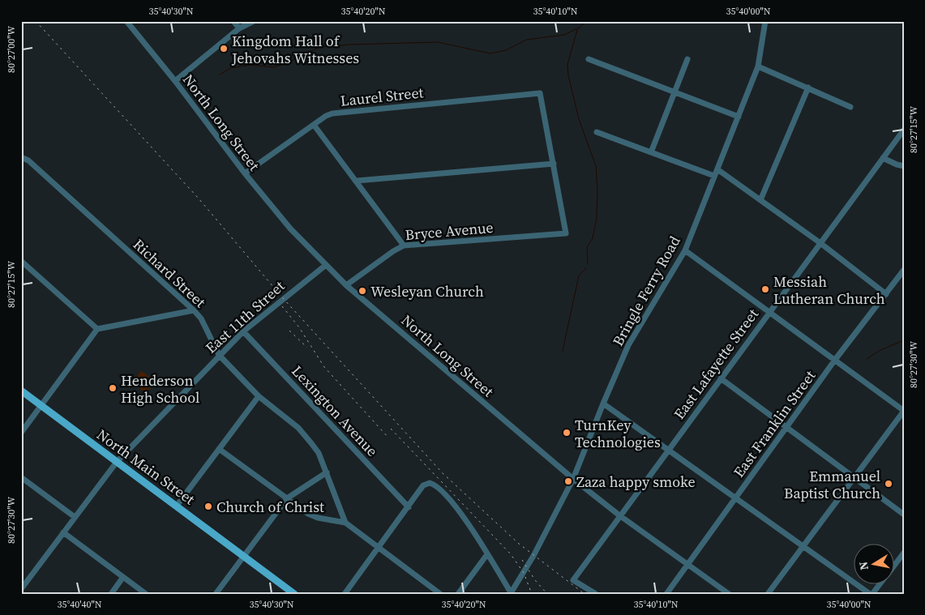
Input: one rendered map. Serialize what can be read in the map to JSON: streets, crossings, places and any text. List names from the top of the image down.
{
  "streets": {
    "main road": ["North Main Street"],
    "street": [
      "Laurel Street",
      "North Long Street",
      "Bryce Avenue",
      "Richard Street",
      "Bringle Ferry Road",
      "East 11th Street",
      "East Lafayette Street",
      "Lexington Avenue",
      "East Franklin Street"
    ]
  },
  "crossings": [
    ["Laurel Street", "North Long Street"],
    ["Laurel Street", "Bryce Avenue"],
    ["North Long Street", "Bryce Avenue"],
    ["North Long Street", "Bringle Ferry Road"],
    ["North Long Street", "East 11th Street"],
    ["North Long Street", "East Lafayette Street"],
    ["North Long Street", "East Franklin Street"],
    ["Richard Street", "East 11th Street"],
    ["East 11th Street", "Lexington Avenue"],
    ["East 11th Street", "North Main Street"]
  ],
  "places": [
    "Kingdom Hall of Jehovahs Witnesses",
    "Messiah Lutheran Church",
    "Wesleyan Church",
    "Henderson High School",
    "TurnKey Technologies",
    "Zaza happy smoke",
    "Emmanuel Baptist Church",
    "Church of Christ"
  ],
  "north": "left",
  "coordinates": [
    "35°40'30\"N",
    "35°40'20\"N",
    "35°40'10\"N",
    "35°40'00\"N",
    "80°27'00\"W",
    "80°27'15\"W",
    "80°27'30\"W",
    "35°40'40\"N"
  ]
}
